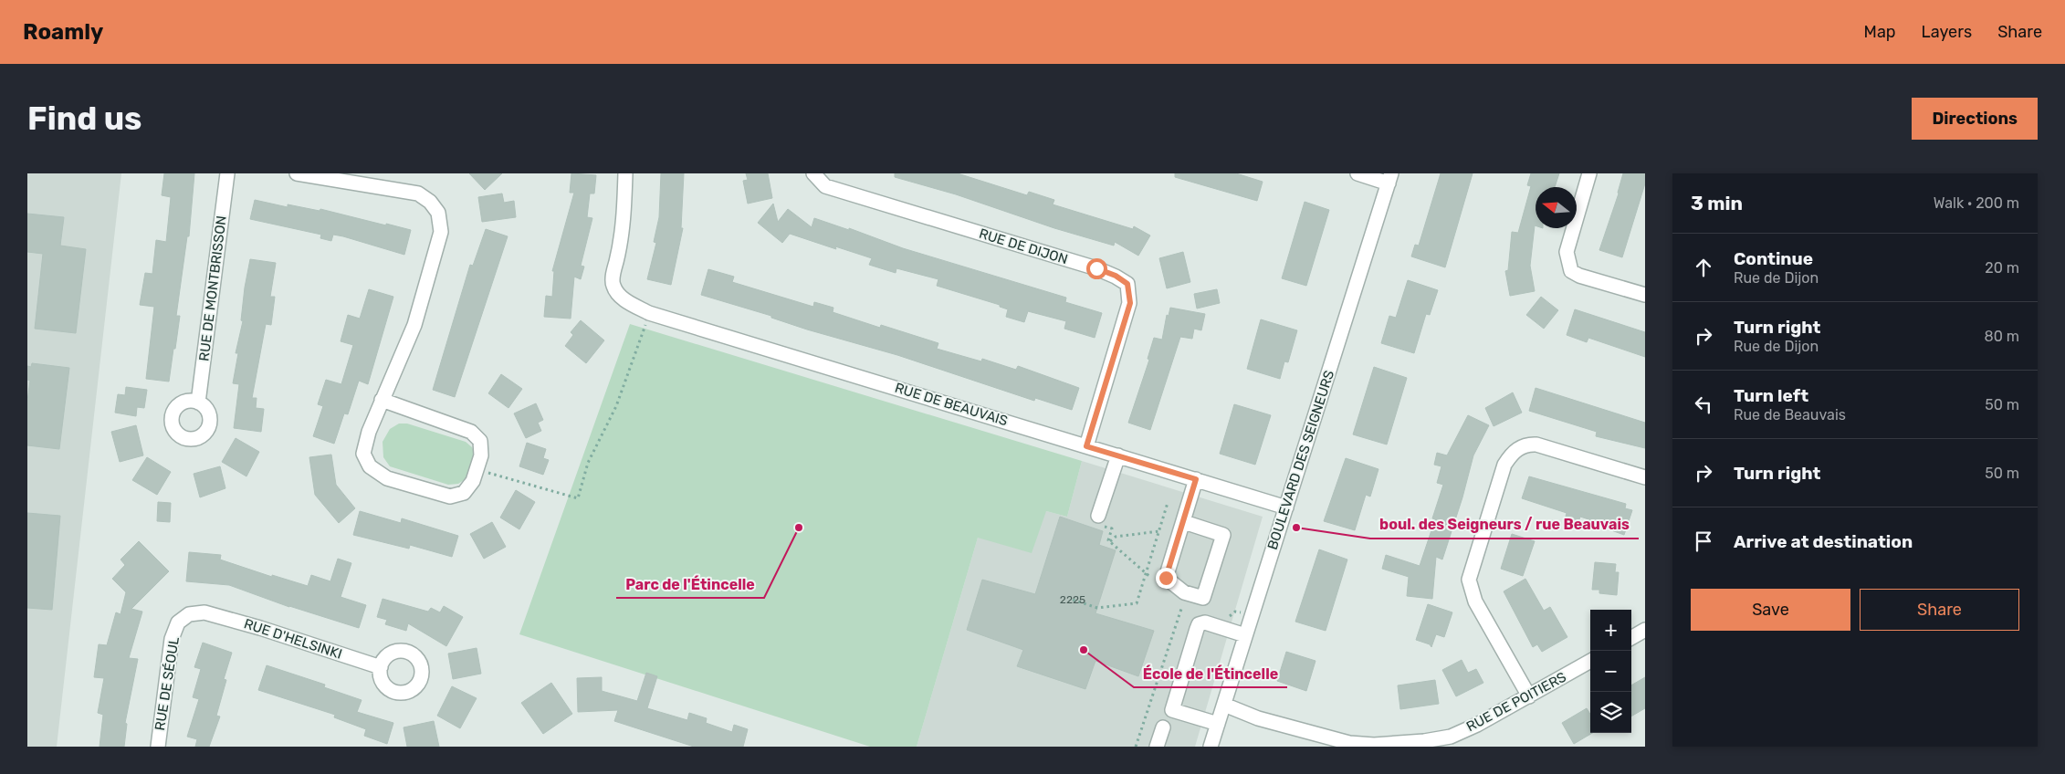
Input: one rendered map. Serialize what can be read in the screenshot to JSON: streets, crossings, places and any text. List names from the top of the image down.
{
  "streets": {
    "street": [
      "RUE DE DIJON",
      "RUE DE MONTBRISSON",
      "RUE DE BEAUVAIS",
      "BOULEVARD DES SEIGNEURS",
      "RUE D'HELSINKI",
      "RUE DE SÉOUL",
      "RUE DE POITIERS"
    ]
  },
  "crossings": [
    ["RUE DE DIJON", "RUE DE BEAUVAIS"],
    ["RUE DE BEAUVAIS", "BOULEVARD DES SEIGNEURS"],
    ["BOULEVARD DES SEIGNEURS", "RUE DE POITIERS"],
    ["RUE D'HELSINKI", "RUE DE SÉOUL"]
  ],
  "places": ["Parc de l'Étincelle", "boul. des Seigneurs / rue Beauvais", "École de l'Étincelle"],
  "house_numbers": ["2225"],
  "north": "left",
  "page": {
    "header": "Roamly",
    "nav": ["Map", "Layers", "Share"],
    "buttons": [
      "Directions",
      ["Save", "Share"]
    ],
    "title": "Find us",
    "heading": ["3 min", "Walk · 200 m"],
    "list": [
      ["Continue", "Rue de Dijon", "20 m"],
      ["Turn right", "Rue de Dijon", "80 m"],
      ["Turn left", "Rue de Beauvais", "50 m"],
      ["Turn right", "50 m"],
      "Arrive at destination"
    ],
    "map_buttons": ["+", "−"]
  }
}
